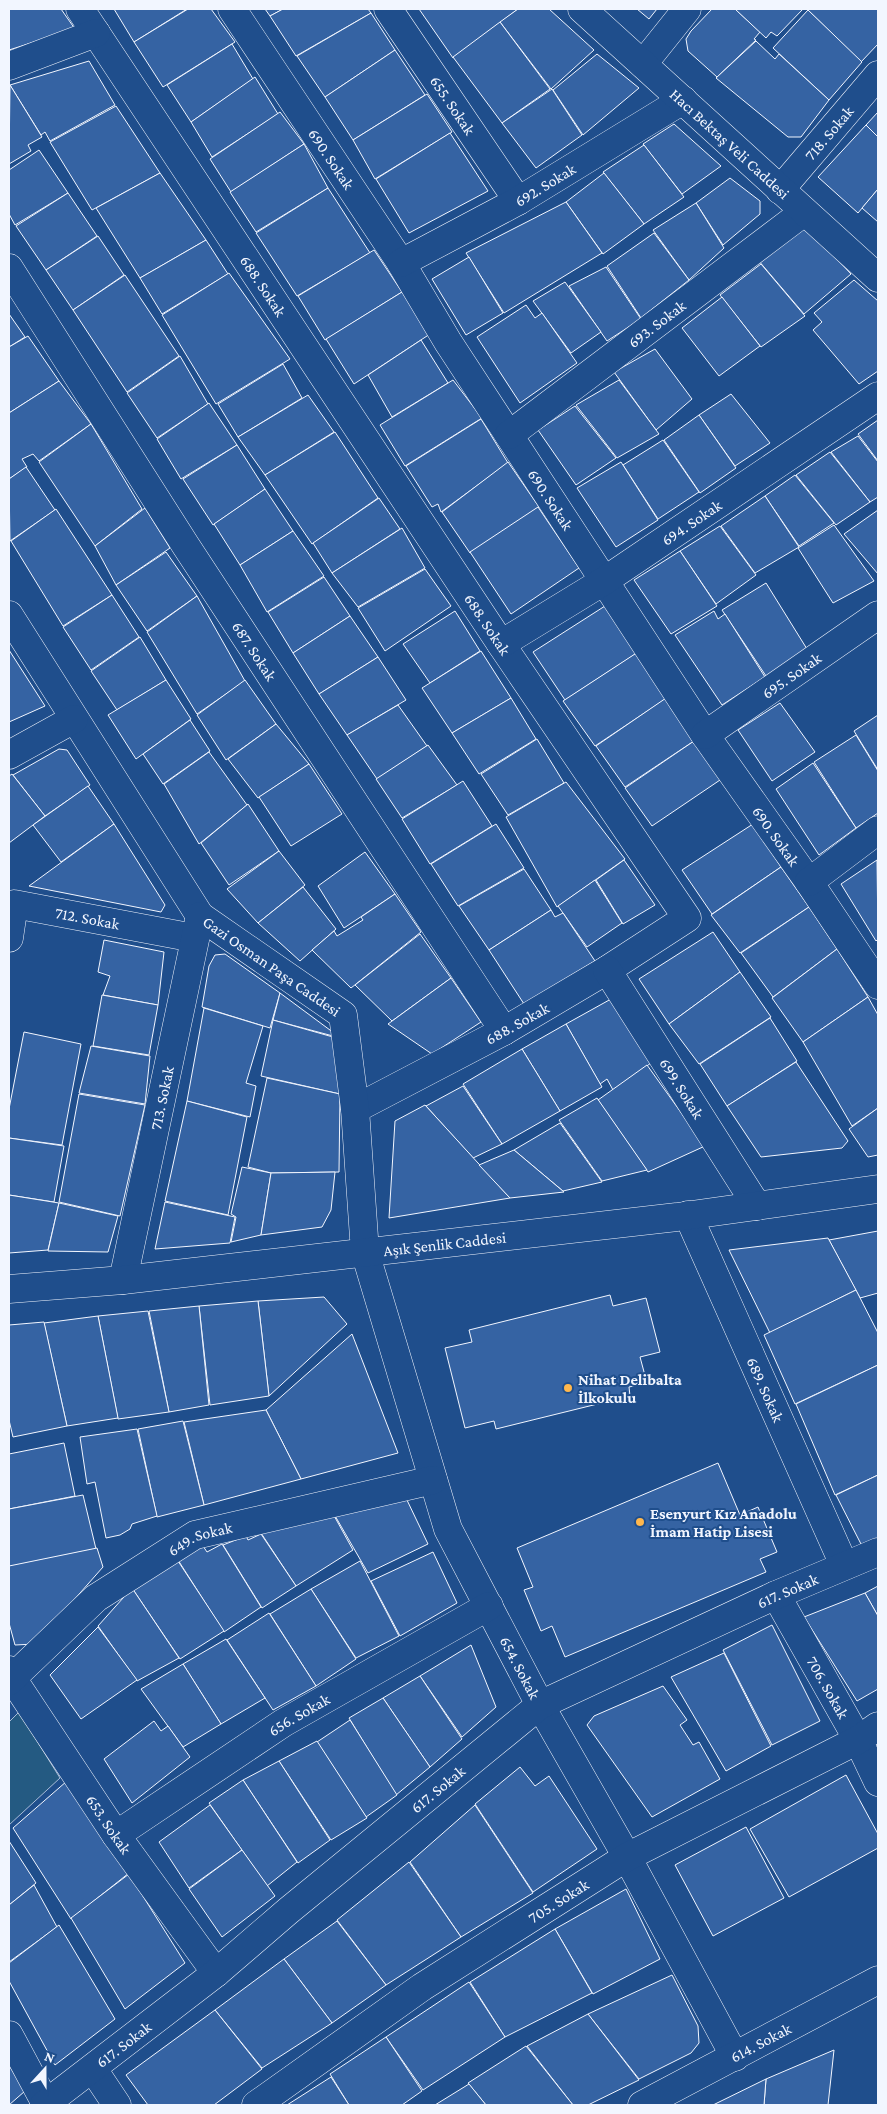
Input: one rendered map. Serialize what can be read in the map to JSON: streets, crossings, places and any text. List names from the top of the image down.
{
  "streets": {
    "street": [
      "655. Sokak",
      "718. Sokak",
      "Hacı Bektaş Veli Caddesi",
      "690. Sokak",
      "692. Sokak",
      "688. Sokak",
      "693. Sokak",
      "694. Sokak",
      "687. Sokak",
      "695. Sokak",
      "712. Sokak",
      "Gazi Osman Paşa Caddesi",
      "699. Sokak",
      "713. Sokak",
      "Aşık Şenlik Caddesi",
      "689. Sokak",
      "649. Sokak",
      "617. Sokak",
      "654. Sokak",
      "706. Sokak",
      "656. Sokak",
      "653. Sokak",
      "705. Sokak",
      "614. Sokak"
    ]
  },
  "crossings": [
    ["655. Sokak", "692. Sokak"],
    ["718. Sokak", "Hacı Bektaş Veli Caddesi"],
    ["Hacı Bektaş Veli Caddesi", "692. Sokak"],
    ["Hacı Bektaş Veli Caddesi", "693. Sokak"],
    ["690. Sokak", "692. Sokak"],
    ["690. Sokak", "693. Sokak"],
    ["690. Sokak", "694. Sokak"],
    ["690. Sokak", "695. Sokak"],
    ["688. Sokak", "694. Sokak"],
    ["688. Sokak", "687. Sokak"],
    ["688. Sokak", "Gazi Osman Paşa Caddesi"],
    ["688. Sokak", "699. Sokak"],
    ["712. Sokak", "Gazi Osman Paşa Caddesi"],
    ["712. Sokak", "713. Sokak"],
    ["Gazi Osman Paşa Caddesi", "713. Sokak"],
    ["Gazi Osman Paşa Caddesi", "Aşık Şenlik Caddesi"],
    ["Gazi Osman Paşa Caddesi", "654. Sokak"],
    ["699. Sokak", "Aşık Şenlik Caddesi"],
    ["713. Sokak", "Aşık Şenlik Caddesi"],
    ["Aşık Şenlik Caddesi", "689. Sokak"],
    ["Aşık Şenlik Caddesi", "654. Sokak"],
    ["689. Sokak", "617. Sokak"],
    ["649. Sokak", "654. Sokak"],
    ["649. Sokak", "653. Sokak"],
    ["617. Sokak", "654. Sokak"],
    ["617. Sokak", "706. Sokak"],
    ["617. Sokak", "653. Sokak"],
    ["654. Sokak", "656. Sokak"],
    ["654. Sokak", "705. Sokak"],
    ["654. Sokak", "614. Sokak"],
    ["706. Sokak", "705. Sokak"],
    ["656. Sokak", "653. Sokak"]
  ],
  "places": ["Nihat Delibalta İlkokulu", "Esenyurt Kız Anadolu İmam Hatip Lisesi"],
  "north": "top"
}
